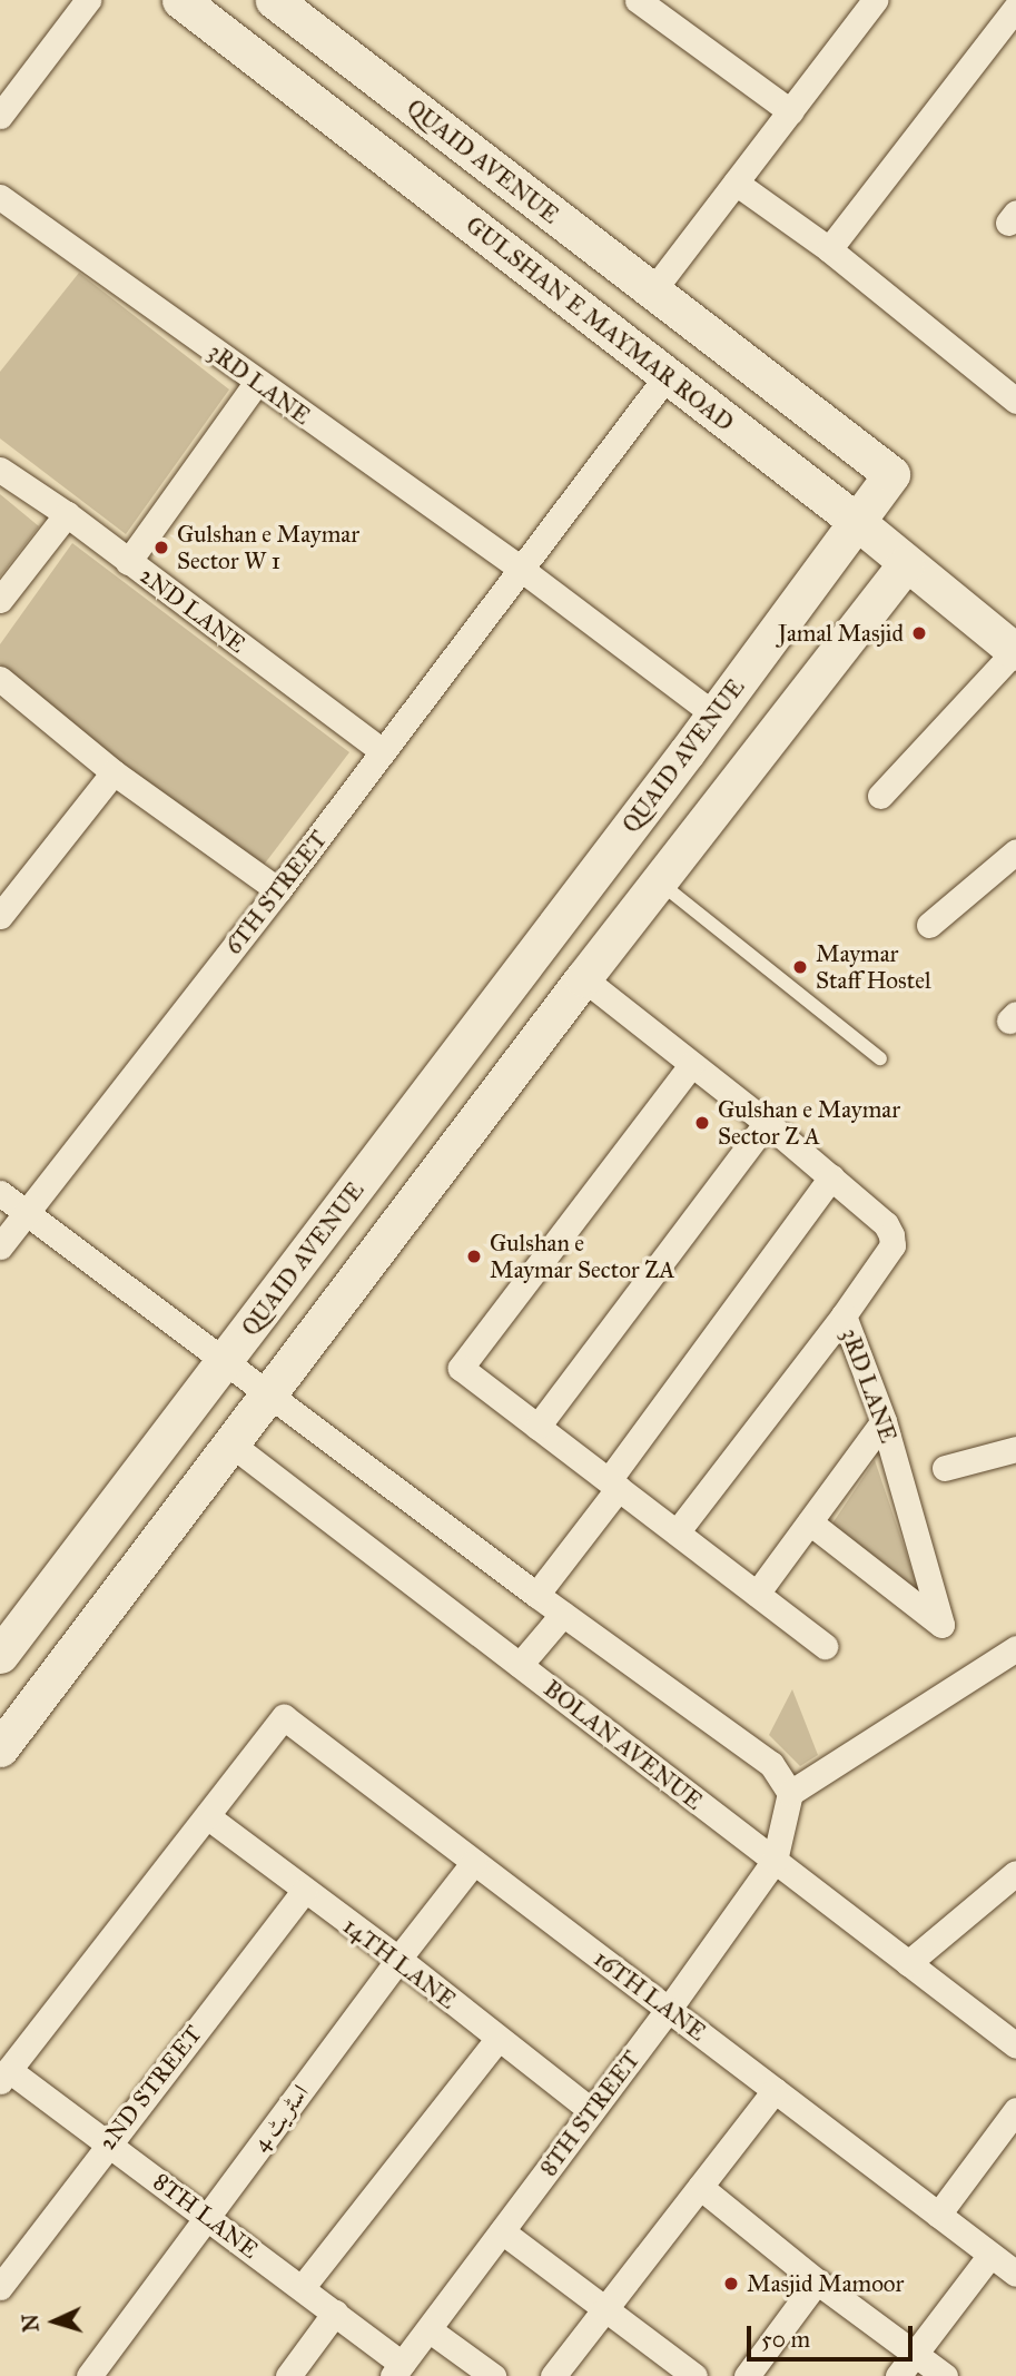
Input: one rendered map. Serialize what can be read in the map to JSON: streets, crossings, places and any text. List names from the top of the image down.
{
  "streets": {
    "main road": ["QUAID AVENUE", "GULSHAN E MAYMAR ROAD"],
    "street": [
      "3RD LANE",
      "2ND LANE",
      "6TH STREET",
      "BOLAN AVENUE",
      "14TH LANE",
      "16TH LANE",
      "2ND STREET",
      "8TH STREET",
      "اسٹریٹ 4",
      "8TH LANE"
    ]
  },
  "crossings": [
    ["QUAID AVENUE", "GULSHAN E MAYMAR ROAD"],
    ["QUAID AVENUE", "3RD LANE"],
    ["GULSHAN E MAYMAR ROAD", "6TH STREET"],
    ["3RD LANE", "6TH STREET"],
    ["2ND LANE", "6TH STREET"],
    ["BOLAN AVENUE", "8TH STREET"],
    ["14TH LANE", "16TH LANE"],
    ["14TH LANE", "2ND STREET"],
    ["14TH LANE", "8TH STREET"],
    ["14TH LANE", "اسٹریٹ 4"],
    ["16TH LANE", "8TH STREET"],
    ["16TH LANE", "اسٹریٹ 4"],
    ["2ND STREET", "8TH LANE"],
    ["8TH STREET", "8TH LANE"],
    ["اسٹریٹ 4", "8TH LANE"]
  ],
  "places": [
    "Gulshan e Maymar Sector W 1",
    "Jamal Masjid",
    "Maymar Staff Hostel",
    "Gulshan e Maymar Sector Z A",
    "Gulshan e Maymar Sector ZA",
    "Masjid Mamoor"
  ],
  "scale_bar": "50 m",
  "north": "left"
}
